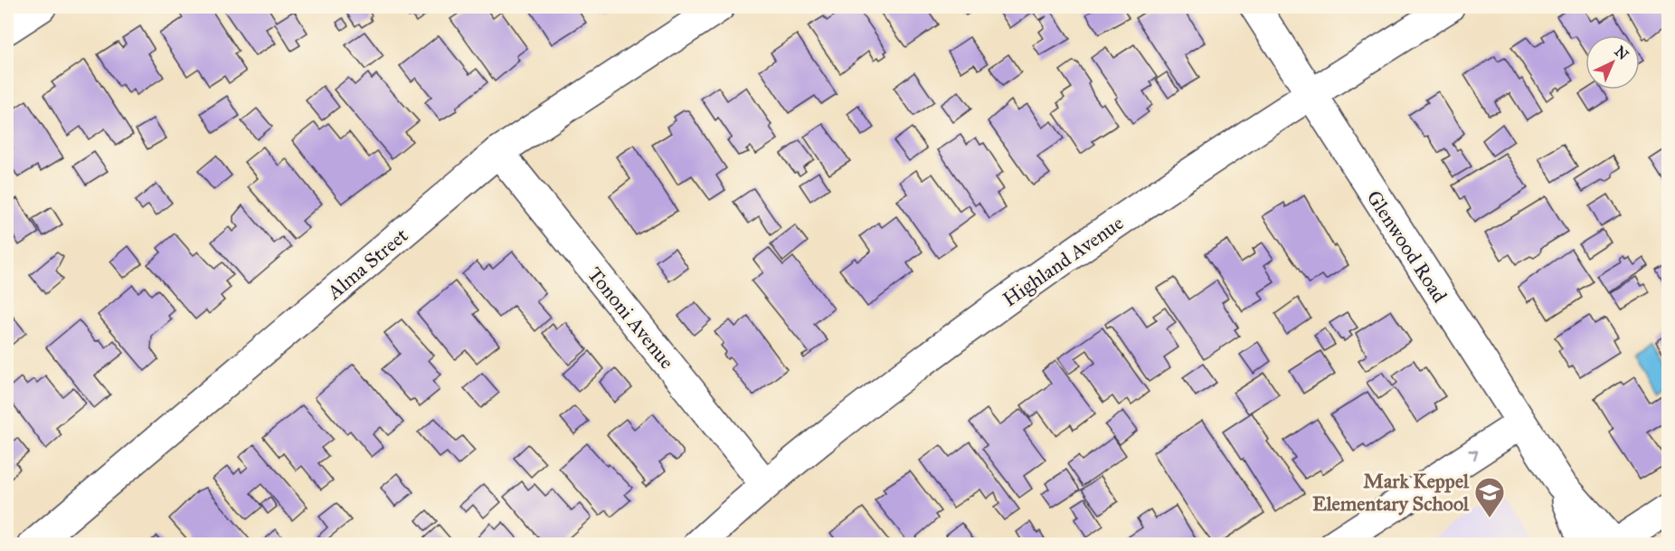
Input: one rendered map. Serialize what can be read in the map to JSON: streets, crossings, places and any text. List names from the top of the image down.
{
  "streets": {
    "street": [
      "Glenwood Road",
      "Highland Avenue",
      "Alma Street",
      "Tononi Avenue"
    ]
  },
  "crossings": [
    ["Glenwood Road", "Highland Avenue"],
    ["Highland Avenue", "Tononi Avenue"],
    ["Alma Street", "Tononi Avenue"]
  ],
  "places": {
    "school or university": ["Mark Keppel Elementary School"]
  },
  "north": "top right"
}
